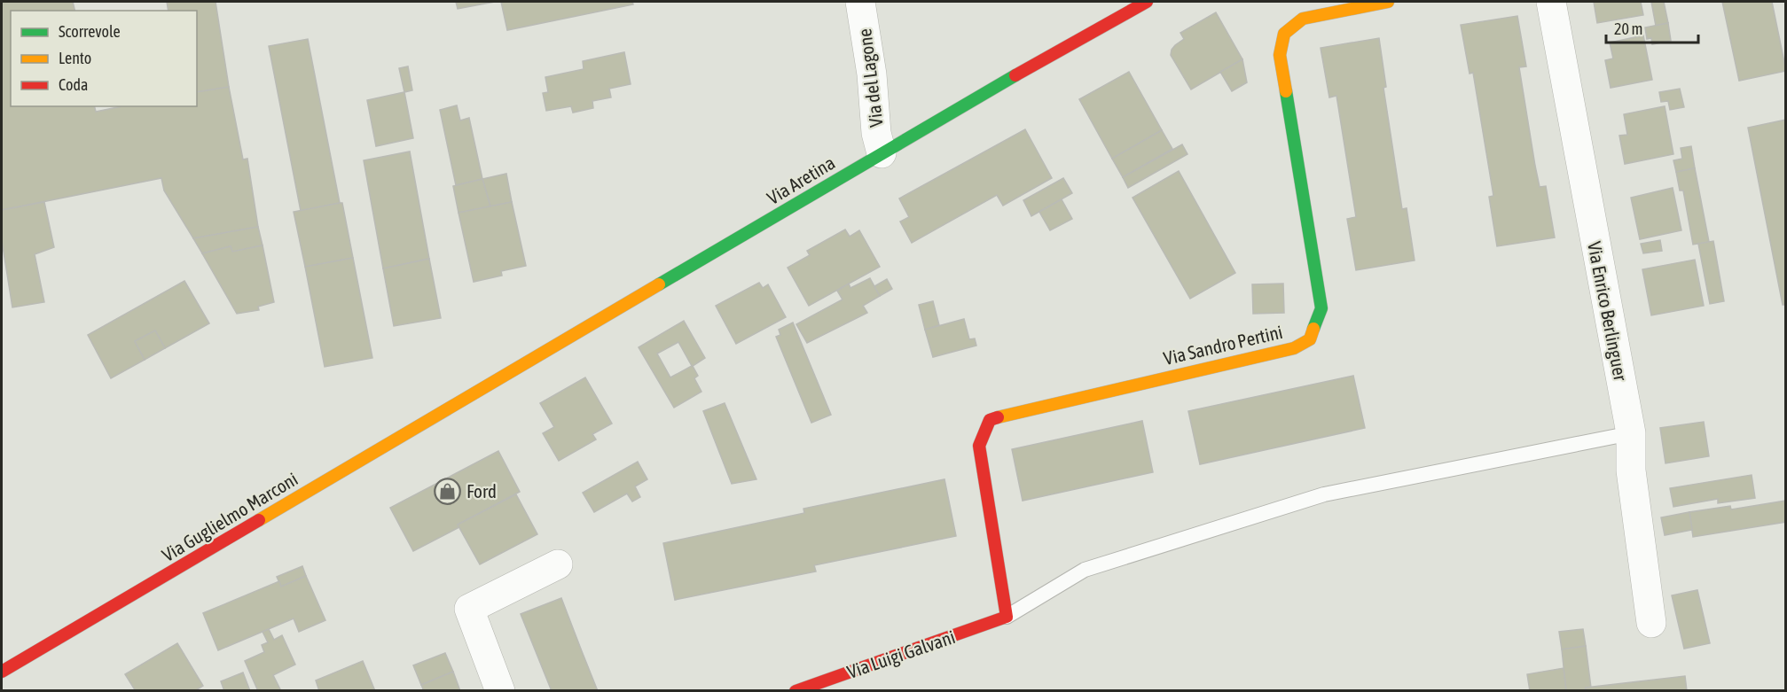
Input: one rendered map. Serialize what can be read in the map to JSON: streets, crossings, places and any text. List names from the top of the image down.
{
  "streets": {
    "street": [
      "Via del Lagone",
      "Via Aretina",
      "Via Enrico Berlinguer",
      "Via Sandro Pertini",
      "Via Guglielmo Marconi",
      "Via Luigi Galvani"
    ]
  },
  "crossings": [
    ["Via del Lagone", "Via Aretina"],
    ["Via Aretina", "Via Guglielmo Marconi"],
    ["Via Sandro Pertini", "Via Luigi Galvani"]
  ],
  "places": {
    "shop": ["Ford"]
  },
  "legend": ["Scorrevole", "Lento", "Coda"],
  "scale_bar": "20 m"
}
